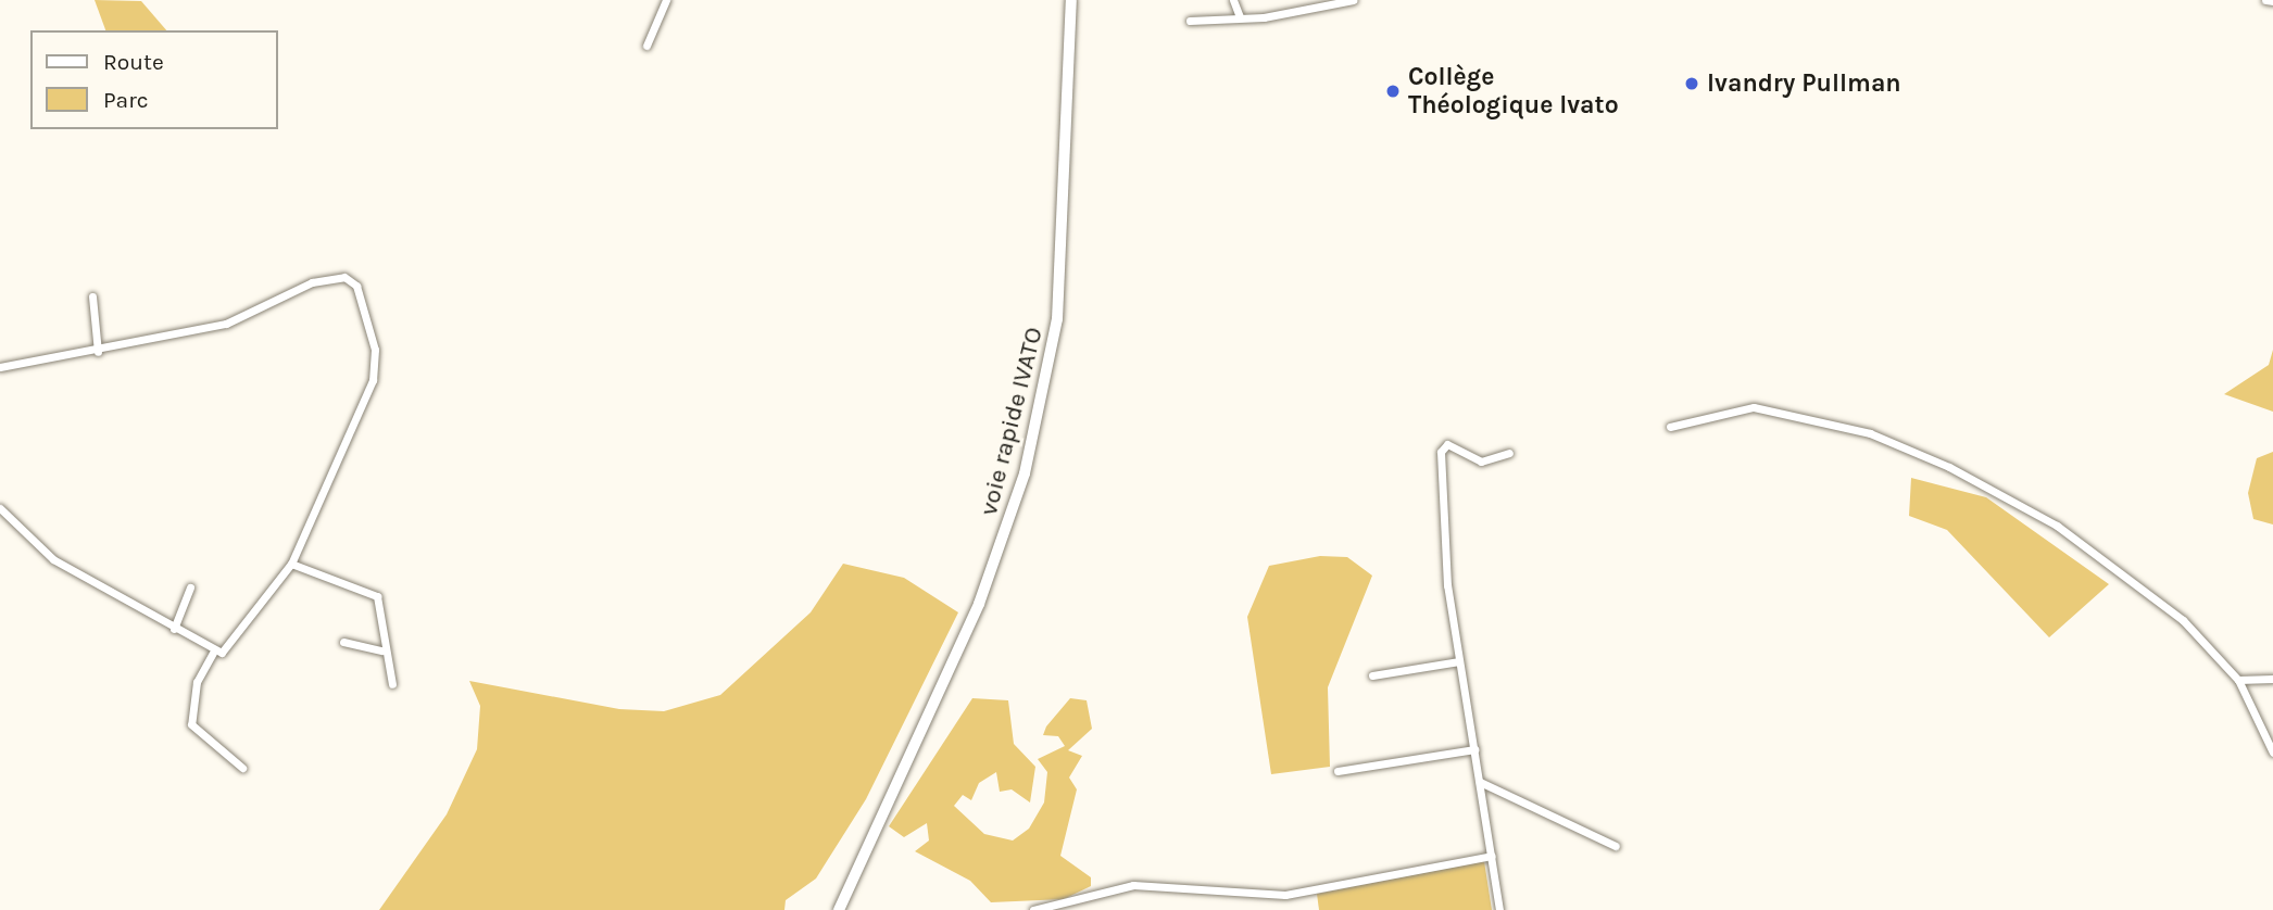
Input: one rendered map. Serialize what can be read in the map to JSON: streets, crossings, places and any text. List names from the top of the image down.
{
  "streets": {
    "main road": ["voie rapide IVATO"]
  },
  "places": ["Ivandry Pullman", "Collège Théologique Ivato"],
  "legend": ["Route", "Parc"]
}
